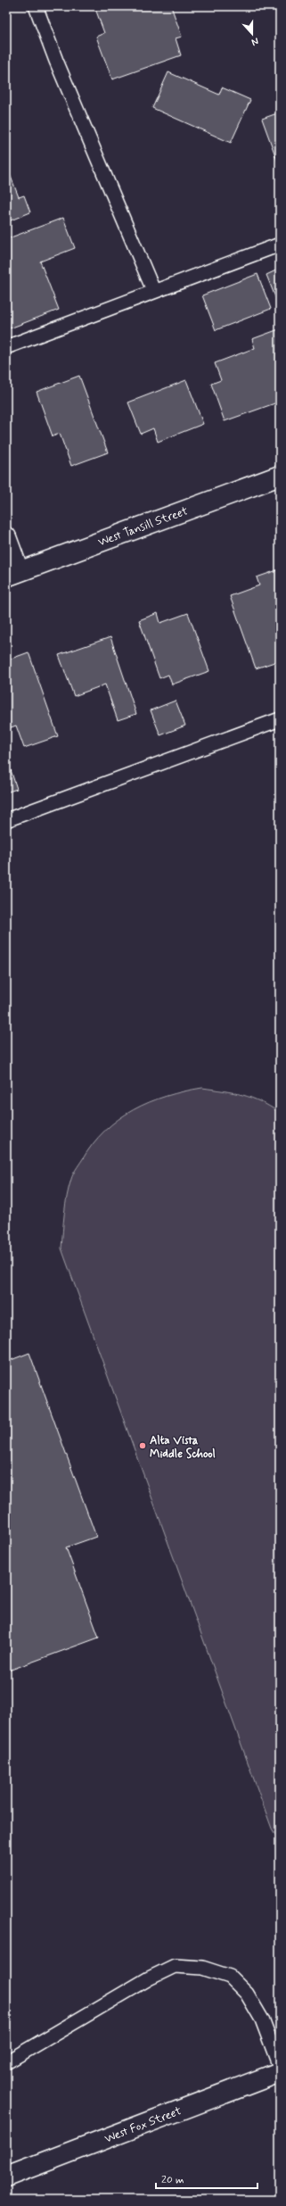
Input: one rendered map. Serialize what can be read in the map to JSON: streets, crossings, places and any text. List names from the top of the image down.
{
  "streets": {
    "street": ["West Tansill Street", "West Fox Street"]
  },
  "places": ["Alta Vista Middle School"],
  "scale_bar": "20 m",
  "north": "bottom"
}
